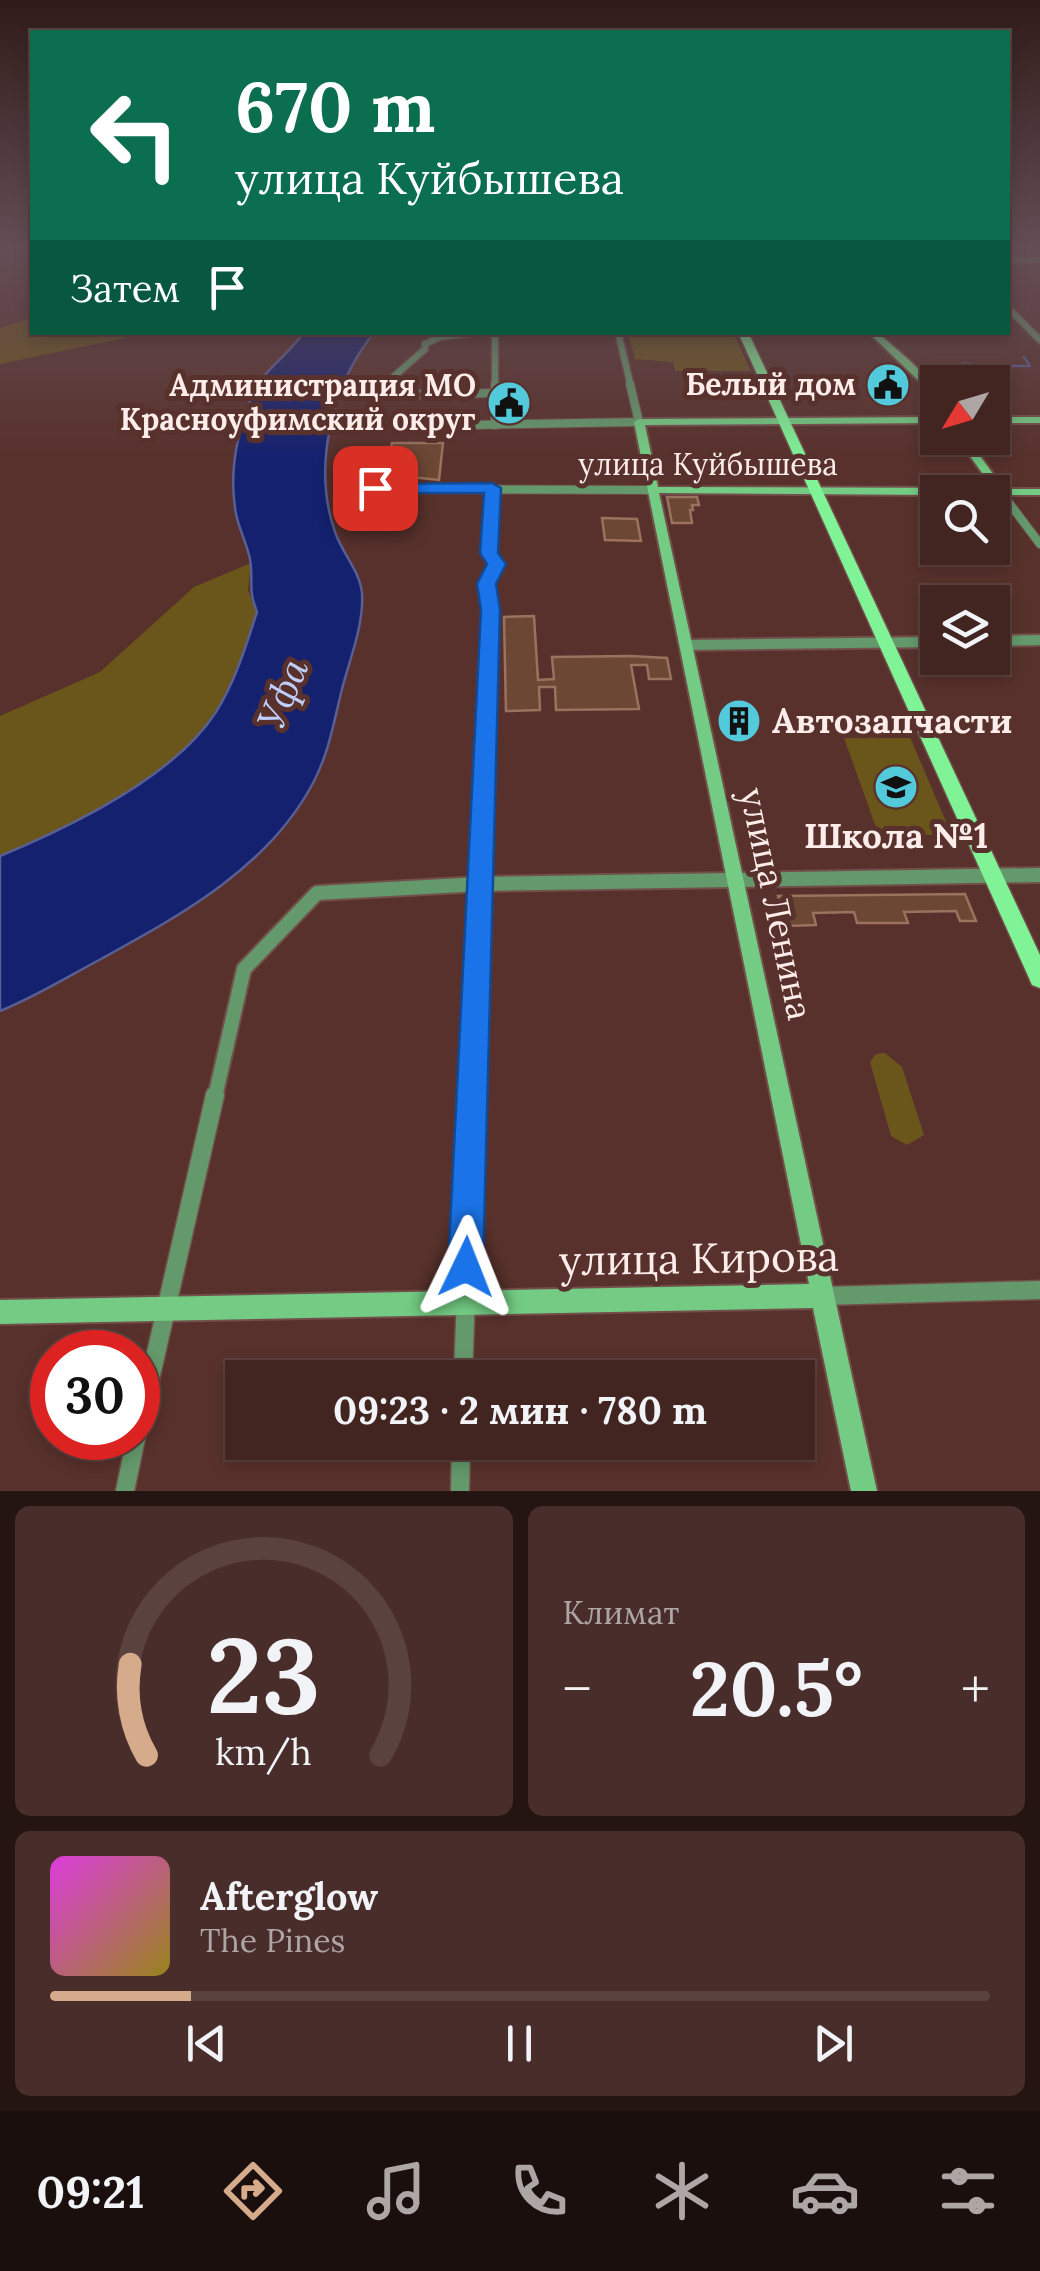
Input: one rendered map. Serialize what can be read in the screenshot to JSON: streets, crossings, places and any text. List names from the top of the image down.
{
  "streets": {
    "main road": ["улица Куйбышева", "улица Ленина", "улица Кирова"]
  },
  "crossings": [
    ["улица Куйбышева", "улица Ленина"],
    ["улица Ленина", "улица Кирова"]
  ],
  "water": ["Уфа"],
  "places": {
    "public building": ["Белый дом", "Администрация МО Красноуфимский округ"],
    "building": ["Автозапчасти"],
    "school or university": ["Школа №1"]
  },
  "north": "bottom left",
  "page": {
    "turn": ["670 m", "улица Куйбышева"],
    "then": "Затем",
    "limit": "30",
    "trip": "09:23 · 2 мин · 780 m",
    "tile": "Климат",
    "heat": ["−", "20.5°", "+"],
    "song": ["Afterglow", "The Pines"],
    "tabs": "09:21",
    "gauge": ["23", "km/h"]
  }
}
